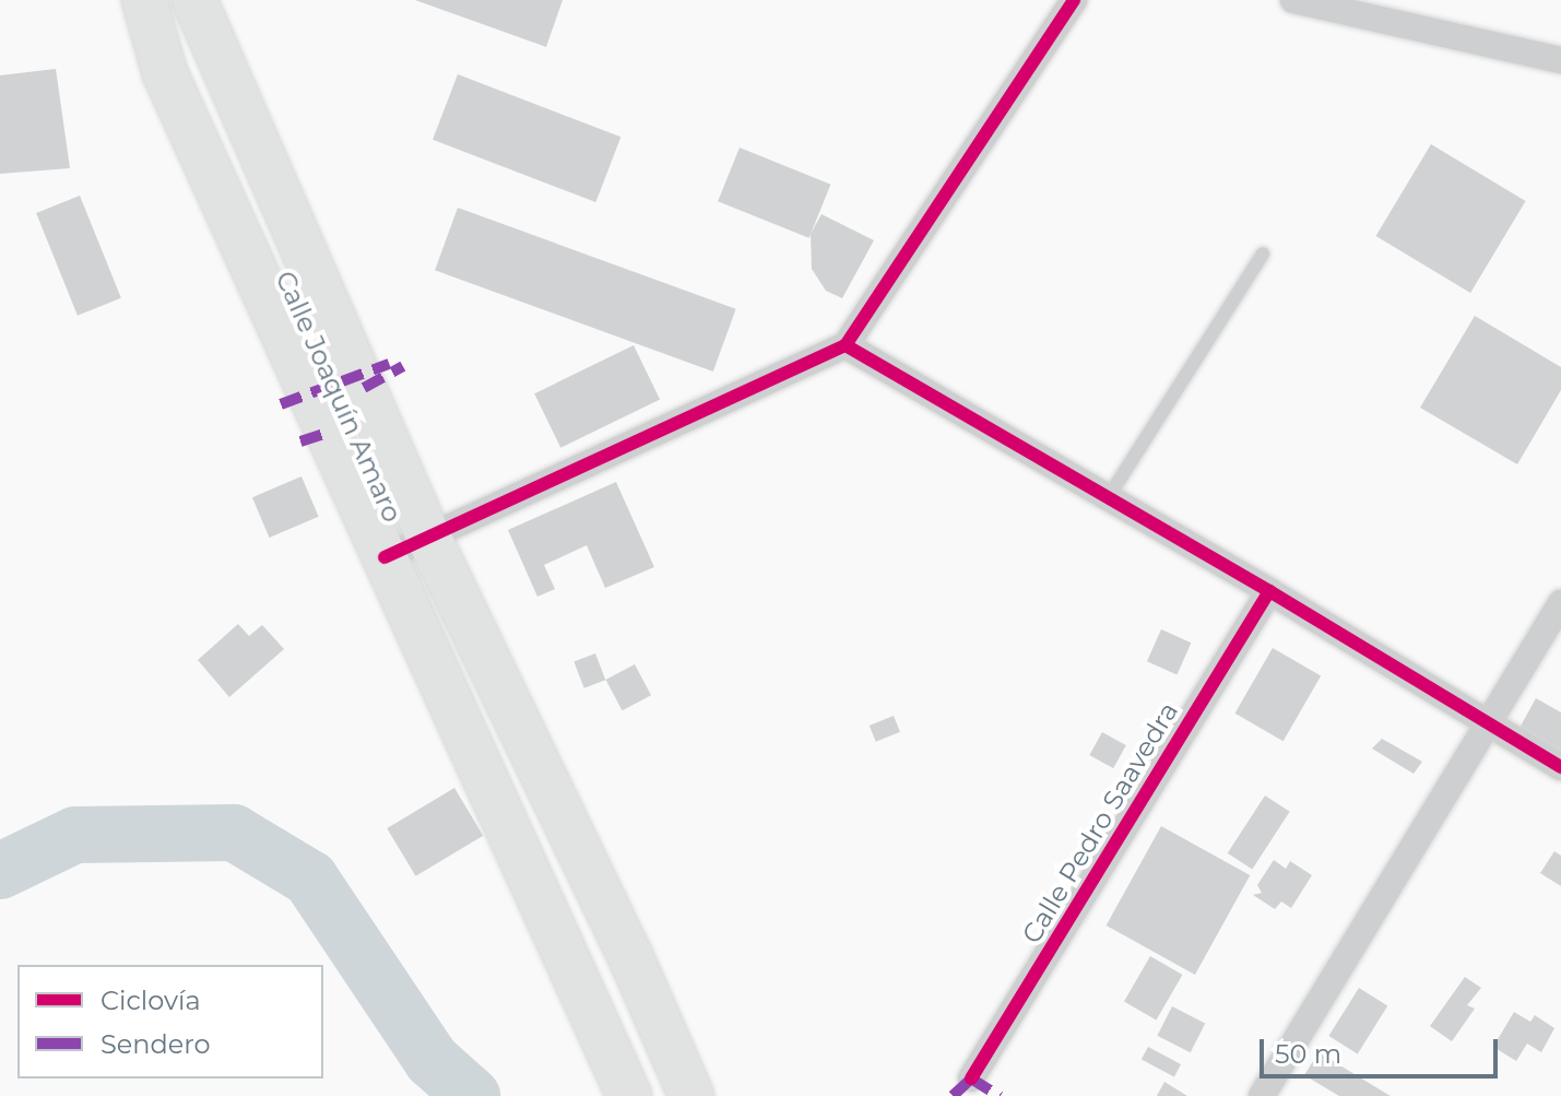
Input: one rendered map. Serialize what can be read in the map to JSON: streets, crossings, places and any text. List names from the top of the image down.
{
  "streets": {
    "main road": ["Calle Joaquín Amaro"],
    "street": ["Calle Pedro Saavedra"]
  },
  "legend": ["Ciclovía", "Sendero"],
  "scale_bar": "50 m"
}
